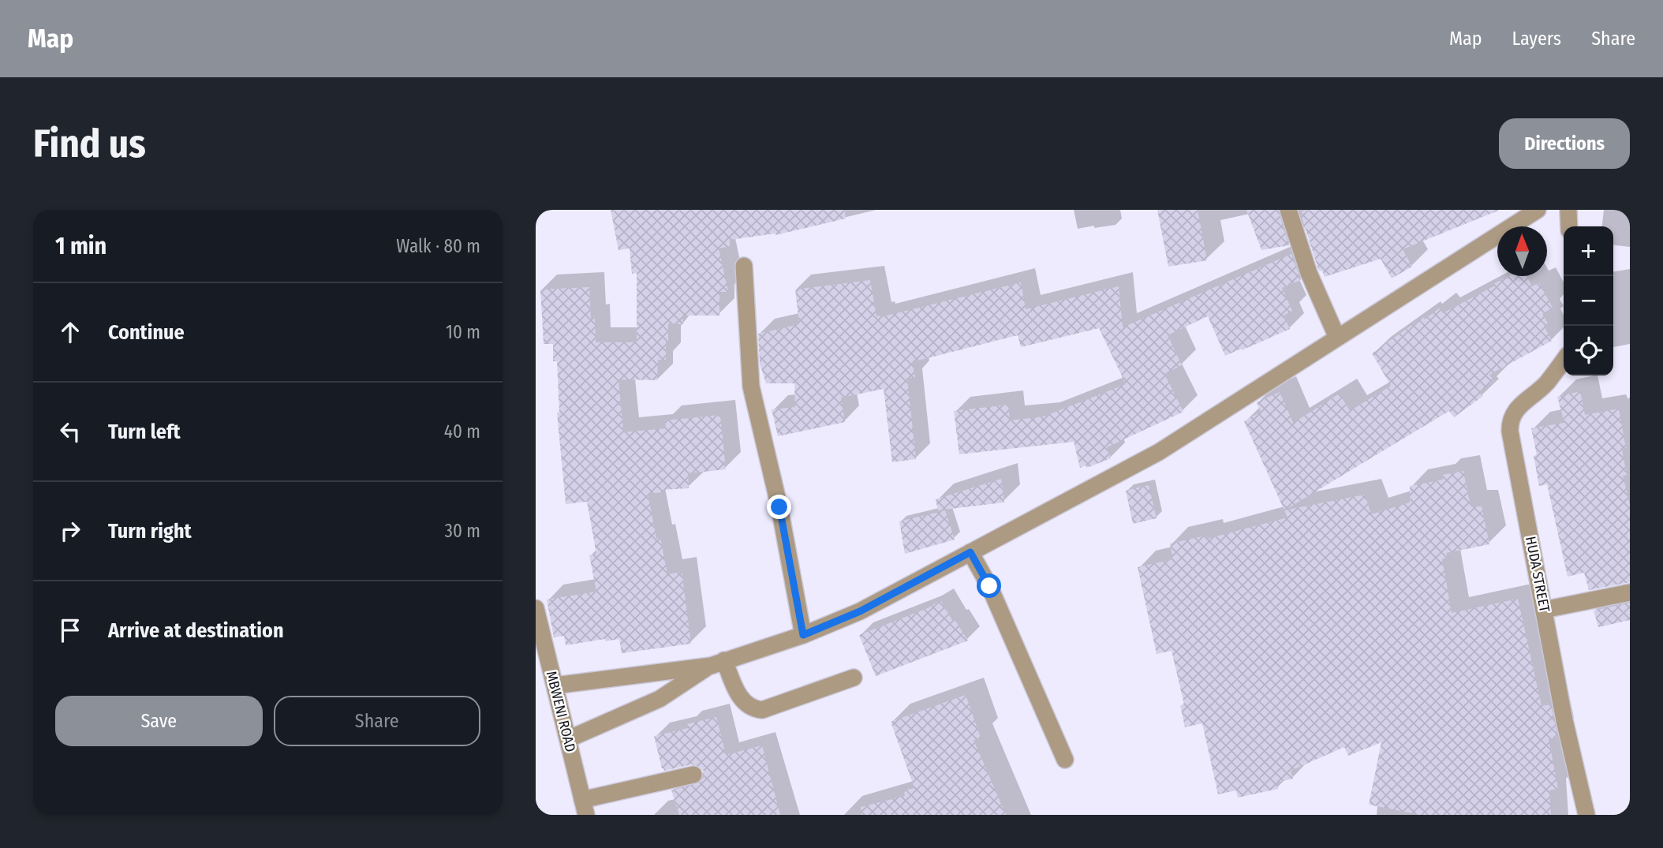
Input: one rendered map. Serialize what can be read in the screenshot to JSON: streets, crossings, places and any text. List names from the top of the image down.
{
  "streets": {
    "street": ["HUDA STREET", "MBWENI ROAD"]
  },
  "north": "top",
  "page": {
    "header": "Map",
    "nav": ["Map", "Layers", "Share"],
    "buttons": [
      "Directions",
      ["Save", "Share"]
    ],
    "title": "Find us",
    "heading": ["1 min", "Walk · 80 m"],
    "map_buttons": ["+", "−"],
    "list": [
      ["Continue", "10 m"],
      ["Turn left", "40 m"],
      ["Turn right", "30 m"],
      "Arrive at destination"
    ]
  }
}
